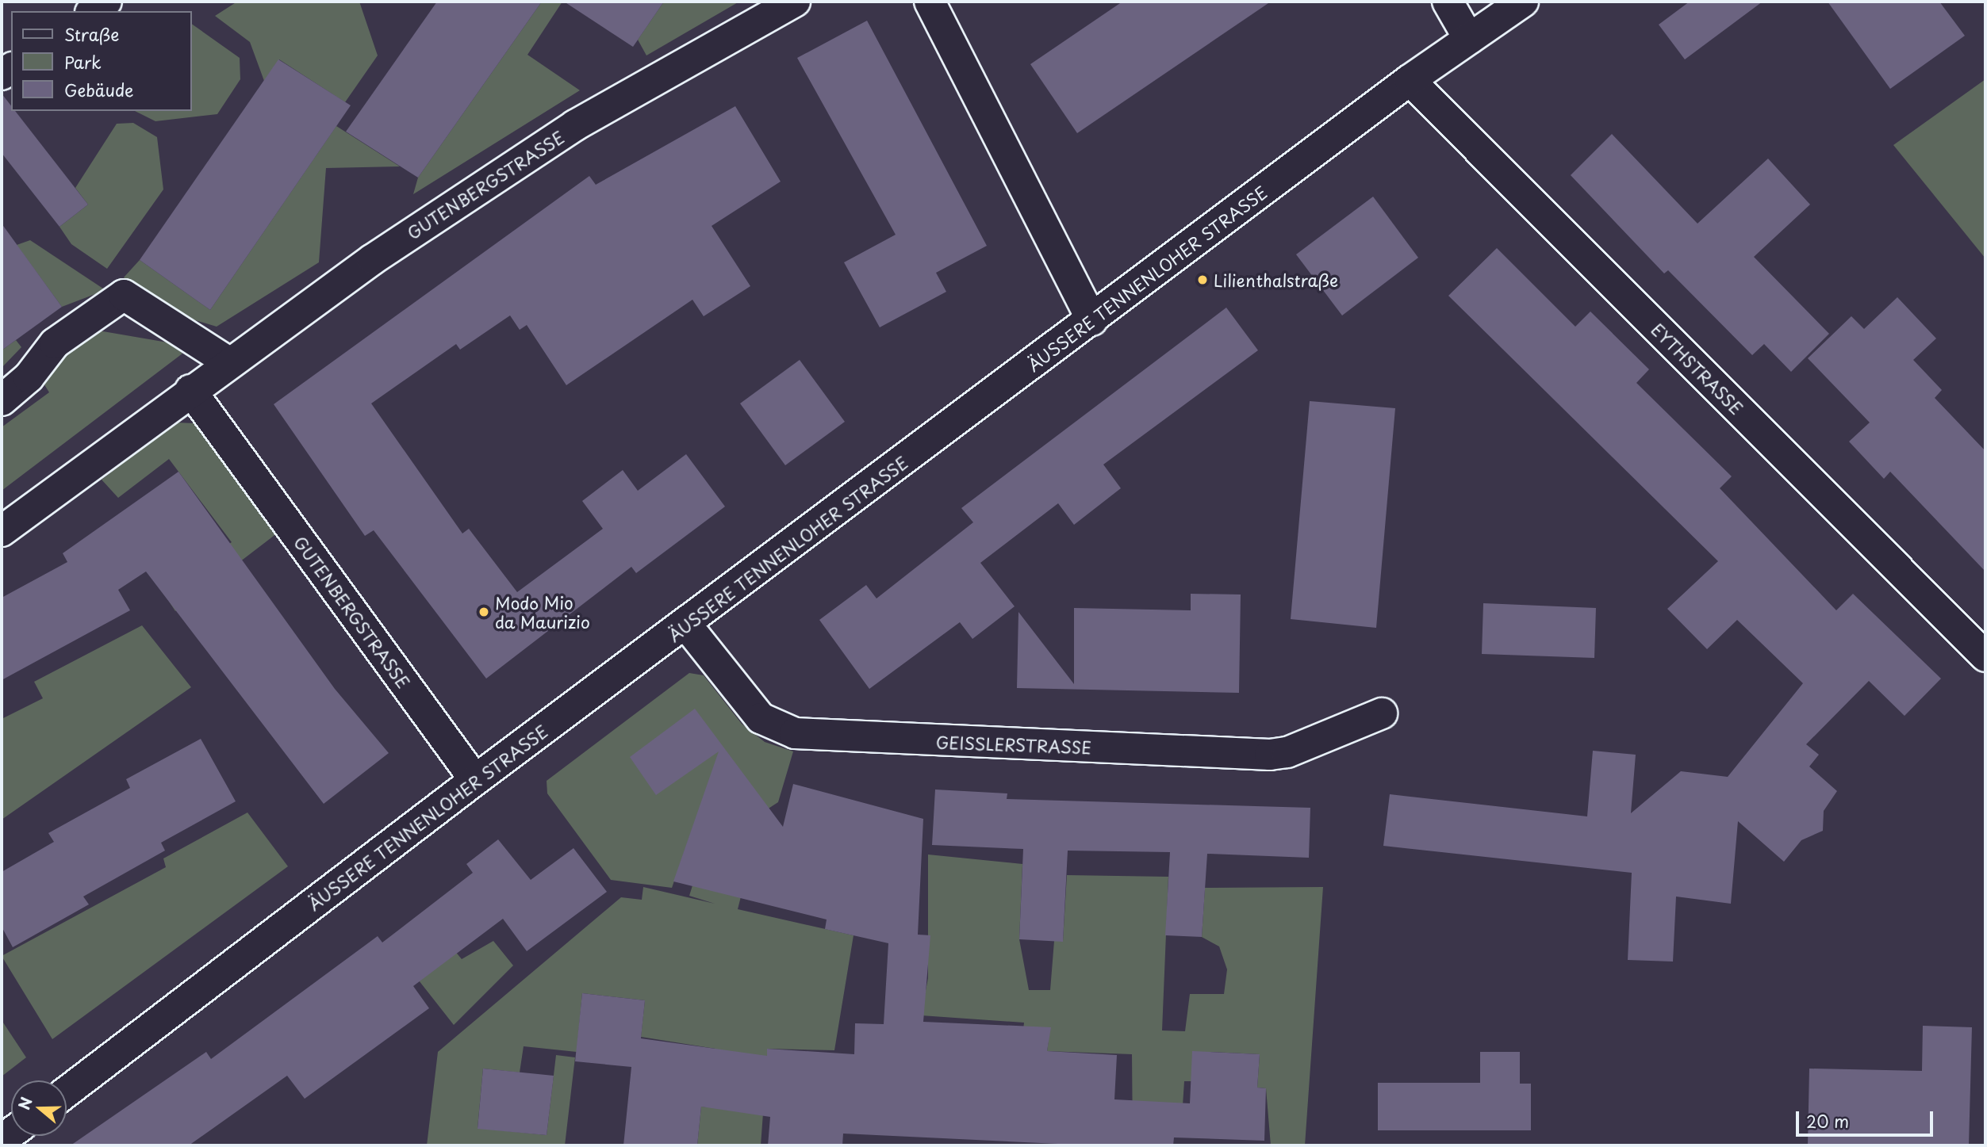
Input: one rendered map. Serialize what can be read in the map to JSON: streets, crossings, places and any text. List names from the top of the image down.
{
  "streets": {
    "street": [
      "GUTENBERGSTRASSE",
      "ÄUSSERE TENNENLOHER STRASSE",
      "EYTHSTRASSE",
      "GEISSLERSTRASSE"
    ]
  },
  "crossings": [
    ["GUTENBERGSTRASSE", "ÄUSSERE TENNENLOHER STRASSE"],
    ["ÄUSSERE TENNENLOHER STRASSE", "EYTHSTRASSE"],
    ["ÄUSSERE TENNENLOHER STRASSE", "GEISSLERSTRASSE"]
  ],
  "places": ["Lilienthalstraße", "Modo Mio da Maurizio"],
  "legend": ["Straße", "Park", "Gebäude"],
  "scale_bar": "20 m",
  "north": "left"
}
